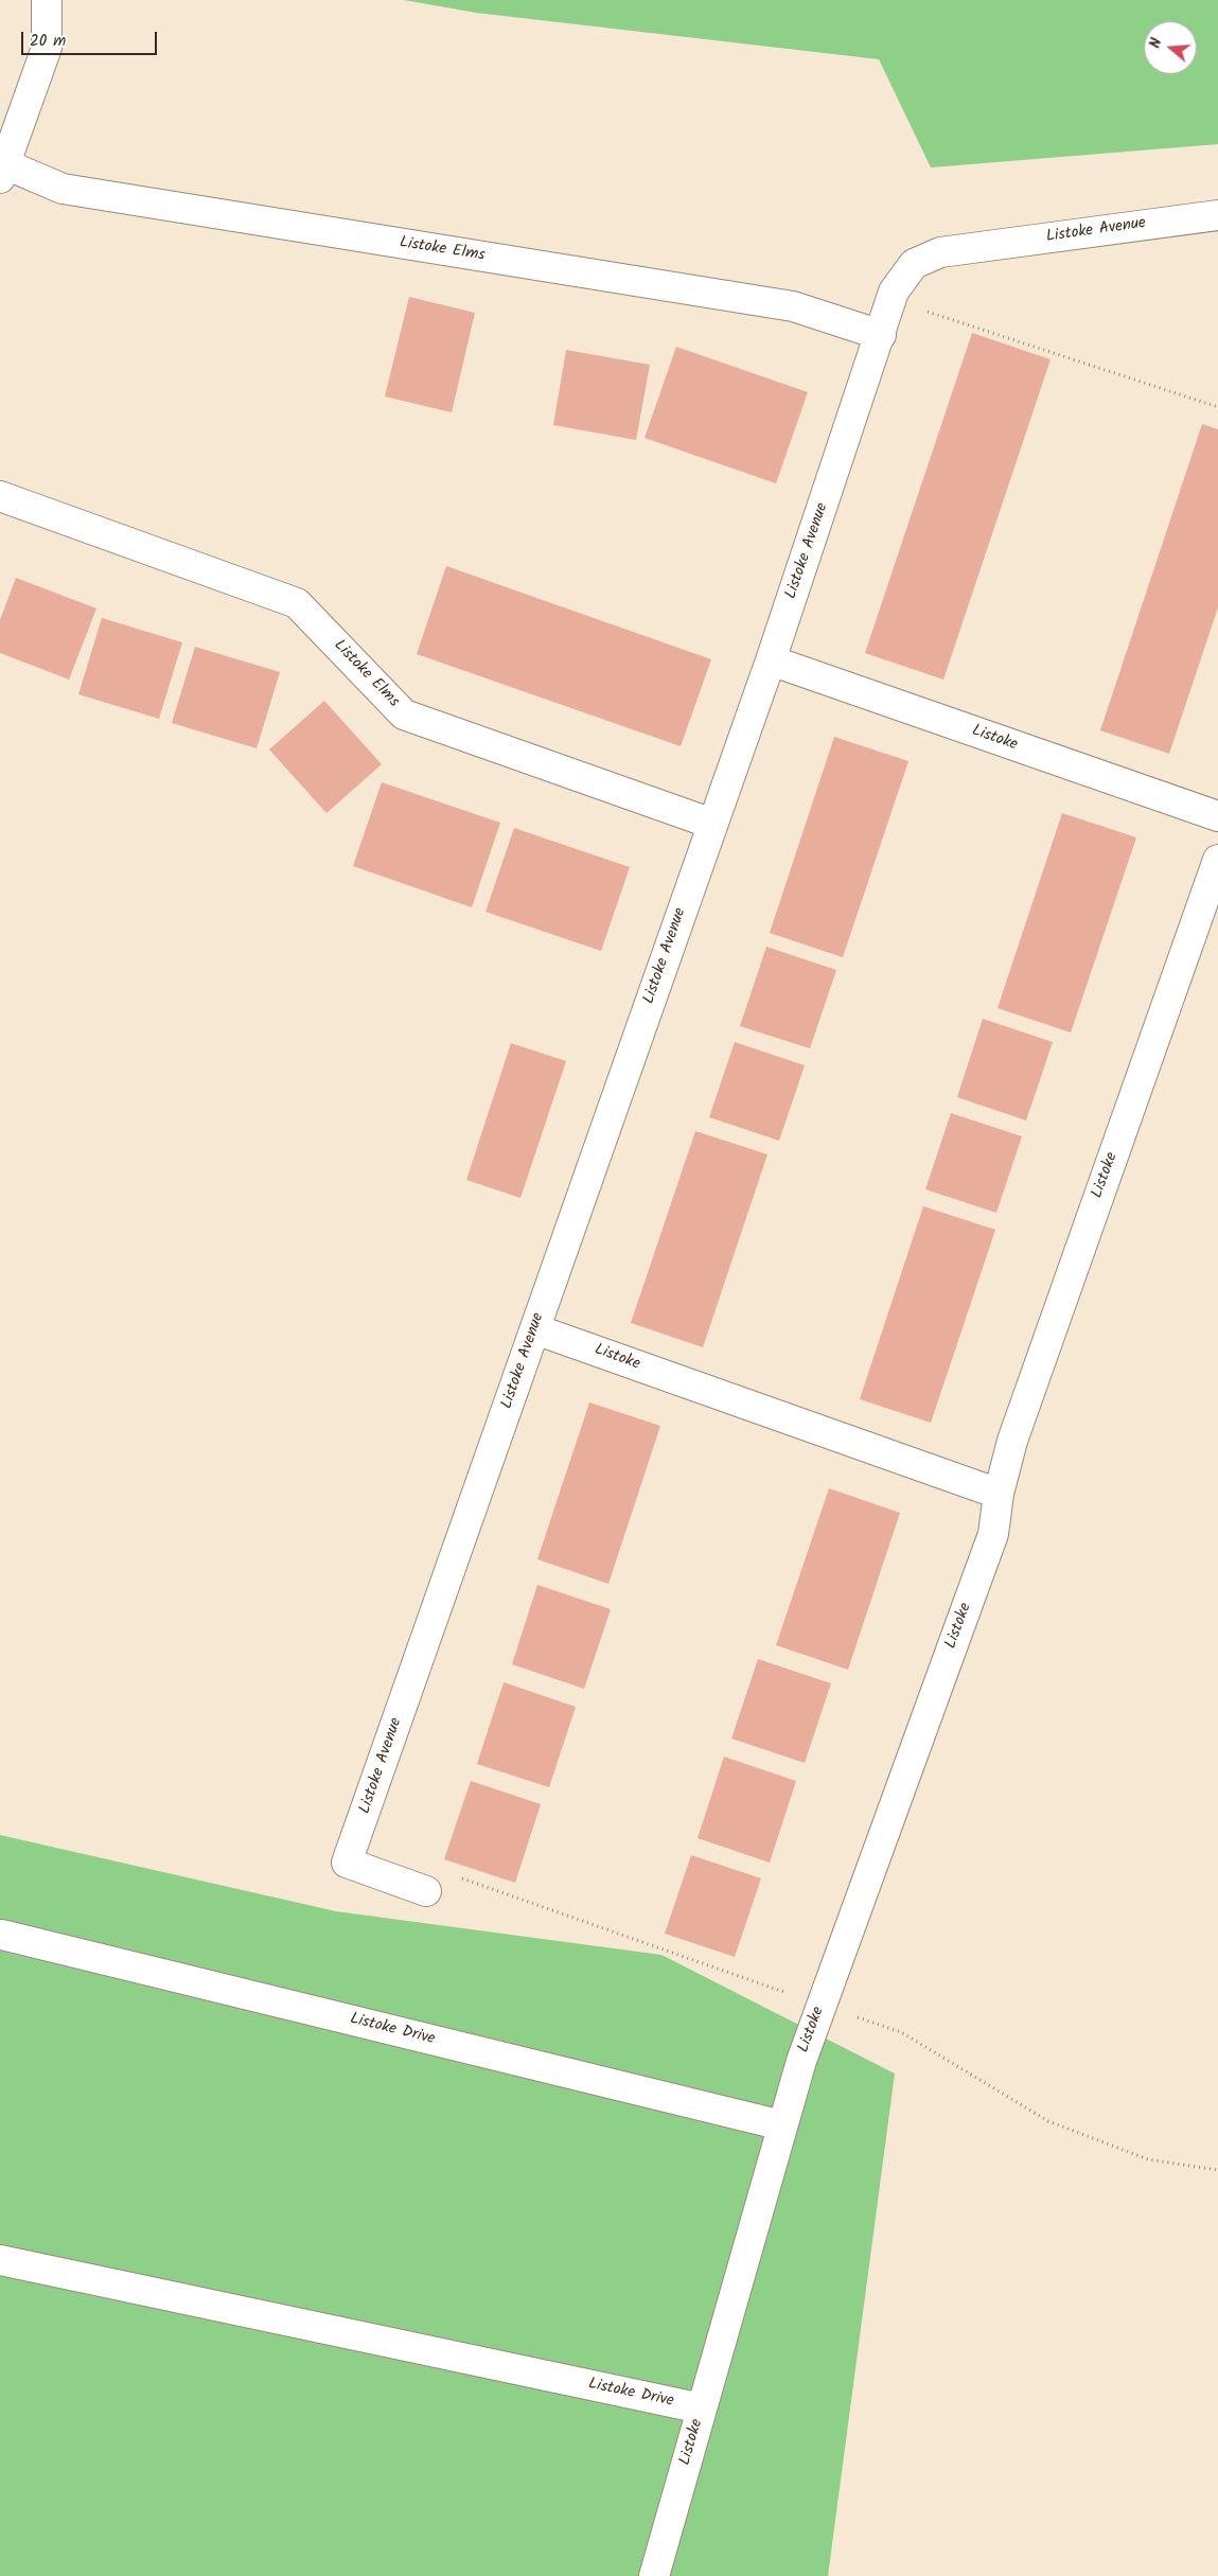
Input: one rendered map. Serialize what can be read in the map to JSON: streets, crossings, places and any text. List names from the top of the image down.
{
  "streets": {
    "street": [
      "Listoke Avenue",
      "Listoke Elms",
      "Listoke",
      "Listoke Drive"
    ]
  },
  "crossings": [
    ["Listoke Avenue", "Listoke Elms"],
    ["Listoke Avenue", "Listoke"],
    ["Listoke", "Listoke Drive"]
  ],
  "scale_bar": "20 m",
  "north": "left"
}
